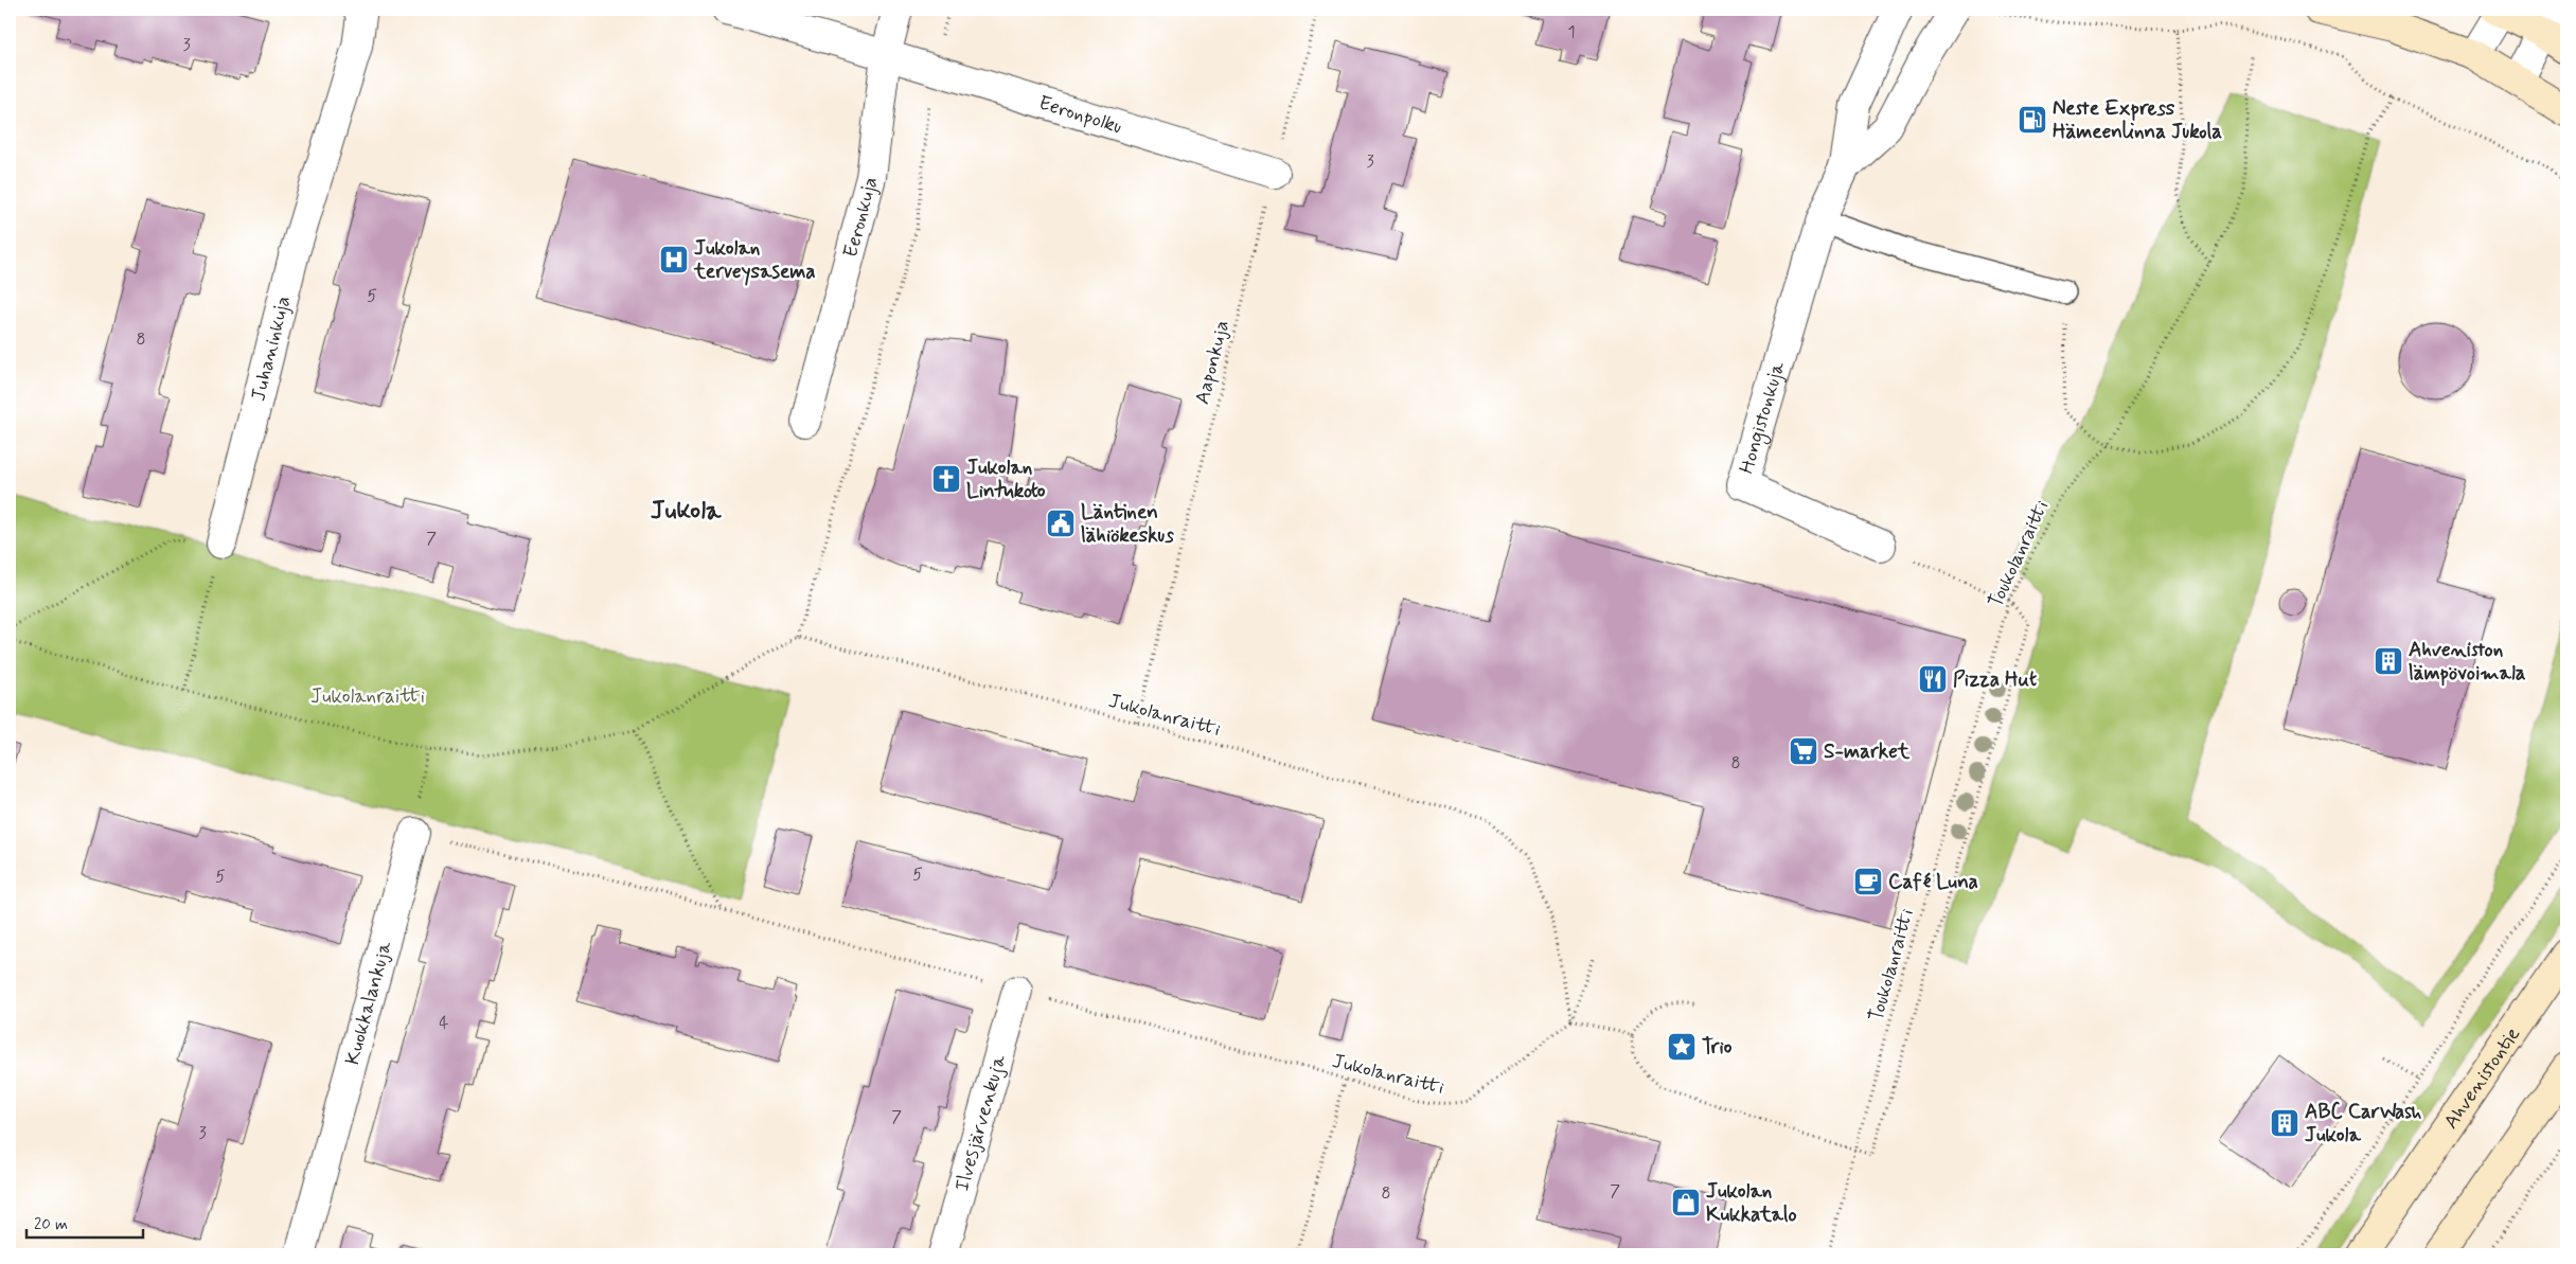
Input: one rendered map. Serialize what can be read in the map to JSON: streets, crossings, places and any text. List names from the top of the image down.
{
  "streets": {
    "main road": ["Ahvenistontie"],
    "street": [
      "Eeronpolku",
      "Eeronkuja",
      "Juhaninkuja",
      "Hongistonkuja",
      "Kuokkalankuja",
      "Ilvesjärvenkuja"
    ],
    "path": ["Aaponkuja", "Toukolanraitti", "Jukolanraitti"]
  },
  "crossings": [
    ["Eeronpolku", "Eeronkuja"],
    ["Eeronpolku", "Aaponkuja"],
    ["Aaponkuja", "Jukolanraitti"],
    ["Jukolanraitti", "Kuokkalankuja"],
    ["Jukolanraitti", "Ilvesjärvenkuja"]
  ],
  "districts": ["Jukola"],
  "parks": ["Jukolanraitti"],
  "places": {
    "fuel station": ["Neste Express Hämeenlinna Jukola"],
    "hospital": ["Jukolan terveysasema"],
    "church": ["Jukolan Lintukoto"],
    "public building": ["Läntinen lähiökeskus"],
    "building": ["Ahveniston lämpövoimala", "ABC CarWash Jukola"],
    "restaurant": ["Pizza Hut"],
    "supermarket": ["S-market"],
    "cafe": ["Café Luna"],
    "place": ["Trio"],
    "shop": ["Jukolan Kukkatalo"]
  },
  "house_numbers": [
    "1",
    "3",
    "3",
    "5",
    "8",
    "7",
    "8",
    "5",
    "5",
    "4",
    "7",
    "3",
    "7",
    "8"
  ],
  "scale_bar": "20 m"
}
